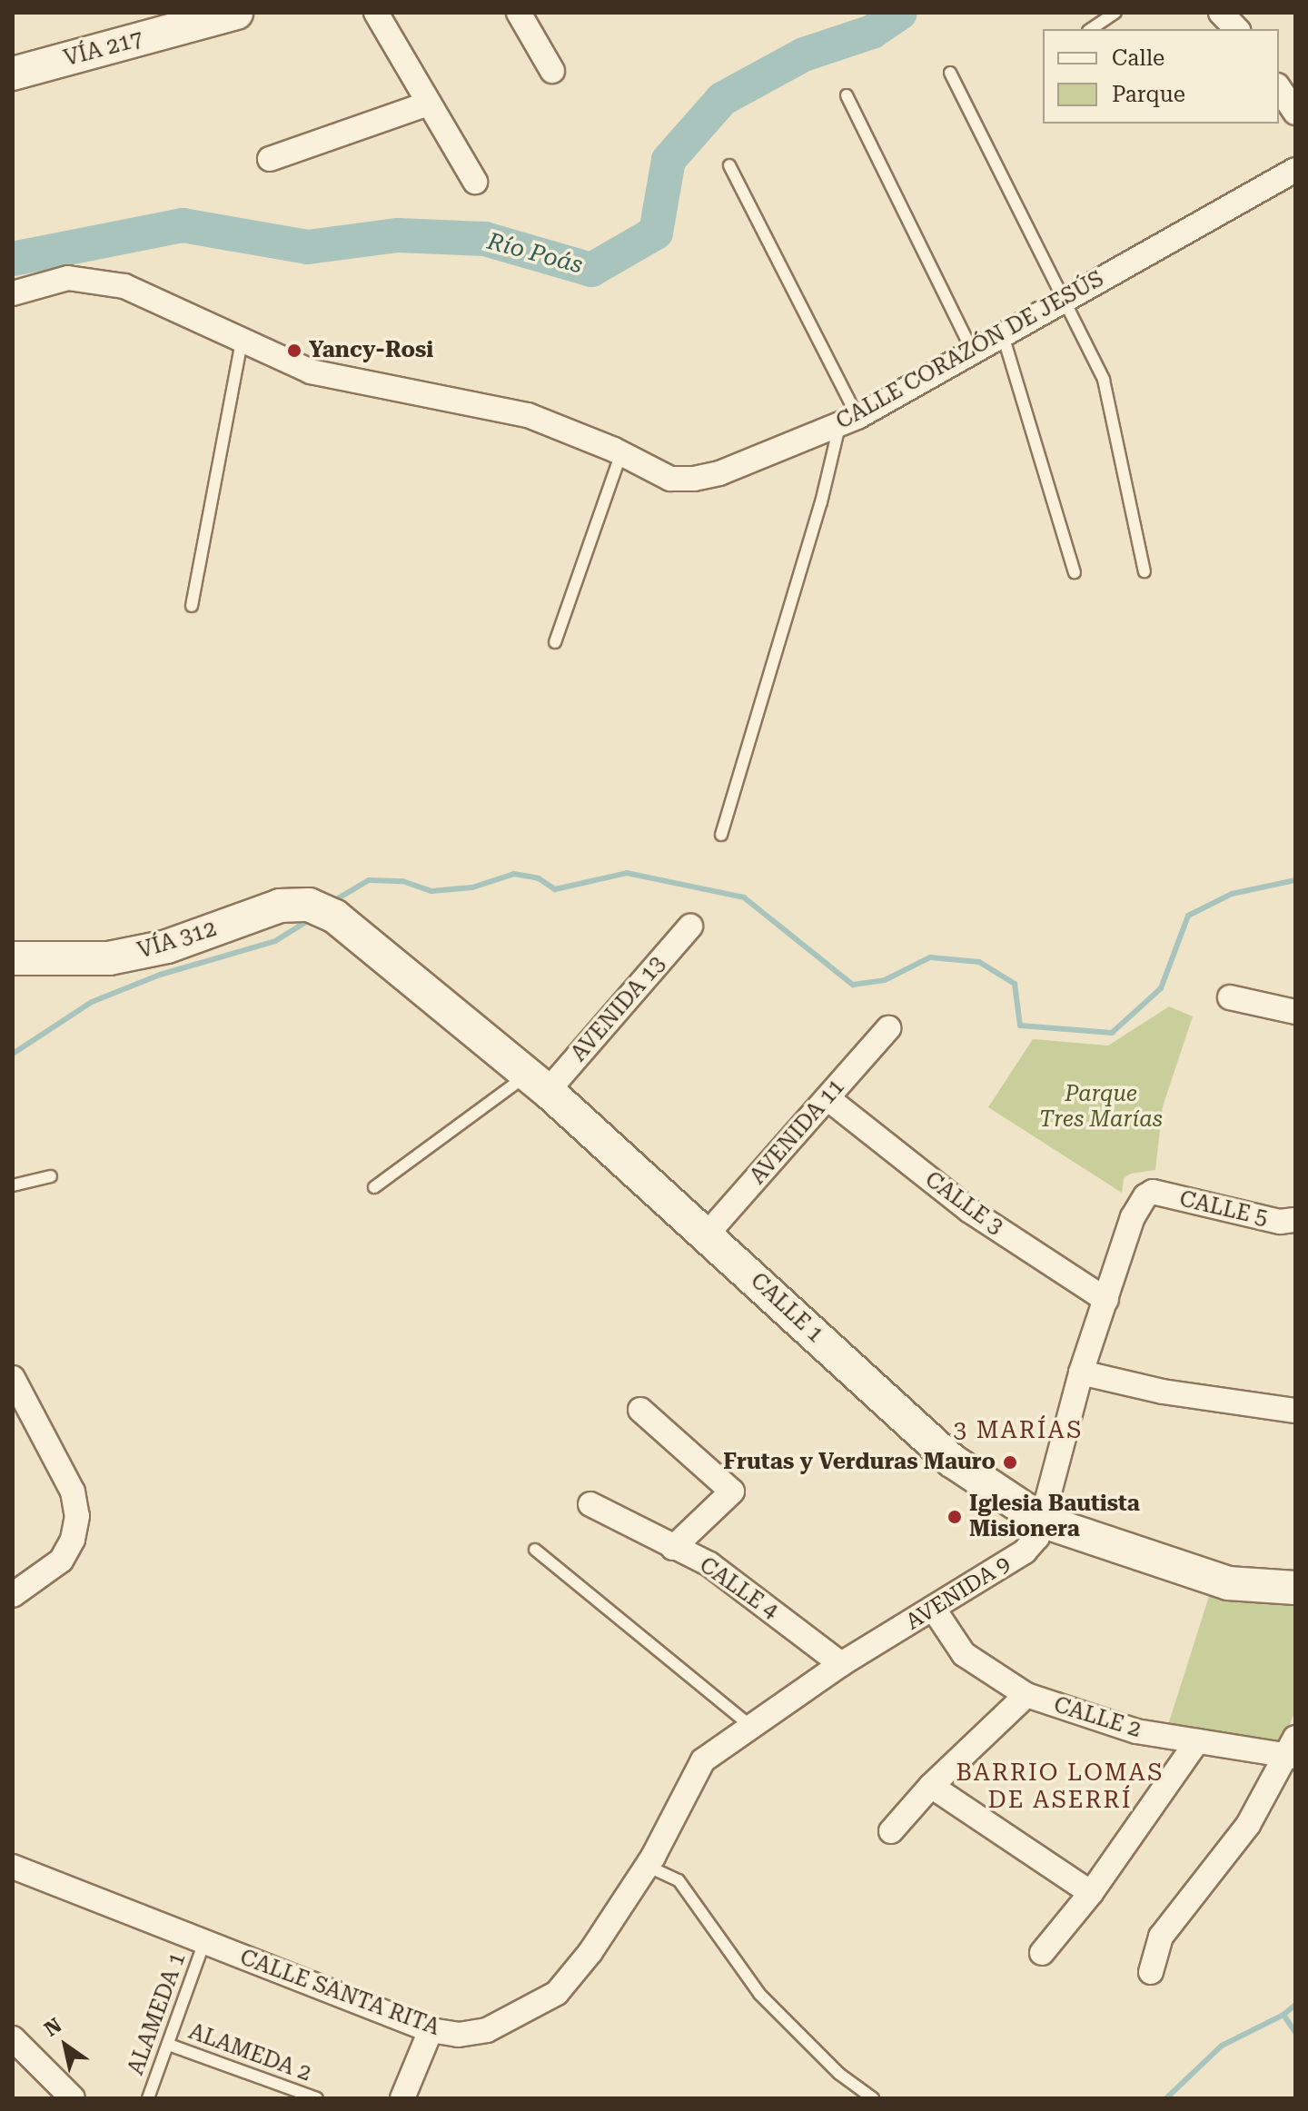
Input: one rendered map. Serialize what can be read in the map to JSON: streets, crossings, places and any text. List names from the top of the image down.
{
  "streets": {
    "street": [
      "VÍA 217",
      "CALLE CORAZÓN DE JESÚS",
      "VÍA 312",
      "AVENIDA 13",
      "AVENIDA 11",
      "CALLE 3",
      "CALLE 5",
      "CALLE 1",
      "CALLE 4",
      "AVENIDA 9",
      "CALLE 2",
      "CALLE SANTA RITA"
    ],
    "lane": ["ALAMEDA 1", "ALAMEDA 2"]
  },
  "crossings": [
    ["VÍA 312", "CALLE 1"],
    ["AVENIDA 13", "CALLE 1"],
    ["AVENIDA 11", "CALLE 3"],
    ["AVENIDA 11", "CALLE 1"],
    ["CALLE 3", "AVENIDA 9"],
    ["CALLE 5", "AVENIDA 9"],
    ["CALLE 1", "AVENIDA 9"],
    ["CALLE 4", "AVENIDA 9"],
    ["AVENIDA 9", "CALLE 2"],
    ["AVENIDA 9", "CALLE SANTA RITA"],
    ["CALLE SANTA RITA", "ALAMEDA 1"],
    ["ALAMEDA 1", "ALAMEDA 2"]
  ],
  "districts": ["3 MARÍAS", "BARRIO LOMAS DE ASERRÍ"],
  "water": ["Río Poás"],
  "parks": ["Parque Tres Marías"],
  "places": ["Yancy-Rosi", "Frutas y Verduras Mauro", "Iglesia Bautista Misionera"],
  "legend": ["Calle", "Parque"],
  "north": "top left"
}
